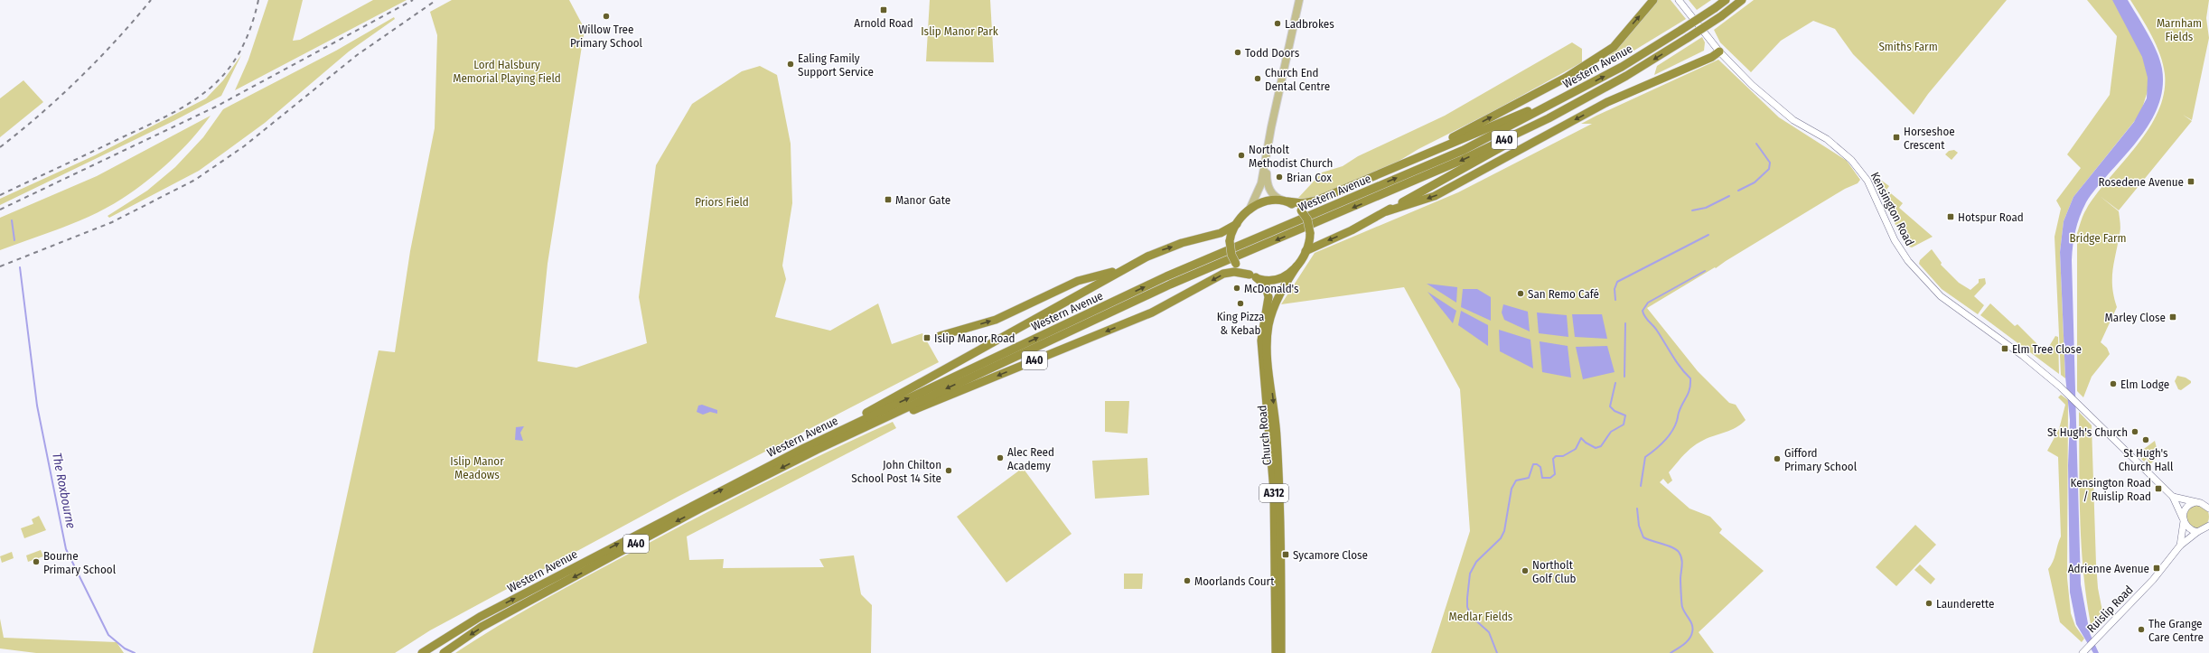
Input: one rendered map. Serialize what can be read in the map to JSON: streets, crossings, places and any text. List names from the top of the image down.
{
  "streets": {
    "highway": [
      "Western Avenue",
      "A40",
      "Church Road",
      "A312"
    ],
    "street": ["Kensington Road", "Ruislip Road"]
  },
  "crossings": [
    ["Western Avenue", "A40"],
    ["A40", "Church Road"],
    ["A40", "A312"],
    ["Church Road", "A312"]
  ],
  "water": ["The Roxbourne"],
  "parks": [
    "Marnham Fields",
    "Islip Manor Park",
    "Smiths Farm",
    "Lord Halsbury Memorial Playing Field",
    "Priors Field",
    "Bridge Farm",
    "Islip Manor Meadows",
    "Medlar Fields"
  ],
  "places": {
    "transit": [
      "Arnold Road",
      "Horseshoe Crescent",
      "Rosedene Avenue",
      "Manor Gate",
      "Hotspur Road",
      "Marley Close",
      "Islip Manor Road",
      "Elm Tree Close",
      "Kensington Road / Ruislip Road",
      "Sycamore Close",
      "Adrienne Avenue"
    ],
    "other": [
      "Willow Tree Primary School",
      "Ladbrokes",
      "Todd Doors",
      "Ealing Family Support Service",
      "Church End Dental Centre",
      "Northolt Methodist Church",
      "Brian Cox",
      "McDonald's",
      "San Remo Café",
      "King Pizza & Kebab",
      "Elm Lodge",
      "St Hugh's Church",
      "St Hugh's Church Hall",
      "Alec Reed Academy",
      "Gifford Primary School",
      "John Chilton School Post 14 Site",
      "Bourne Primary School",
      "Northolt Golf Club",
      "Moorlands Court",
      "Launderette",
      "The Grange Care Centre"
    ]
  }
}
